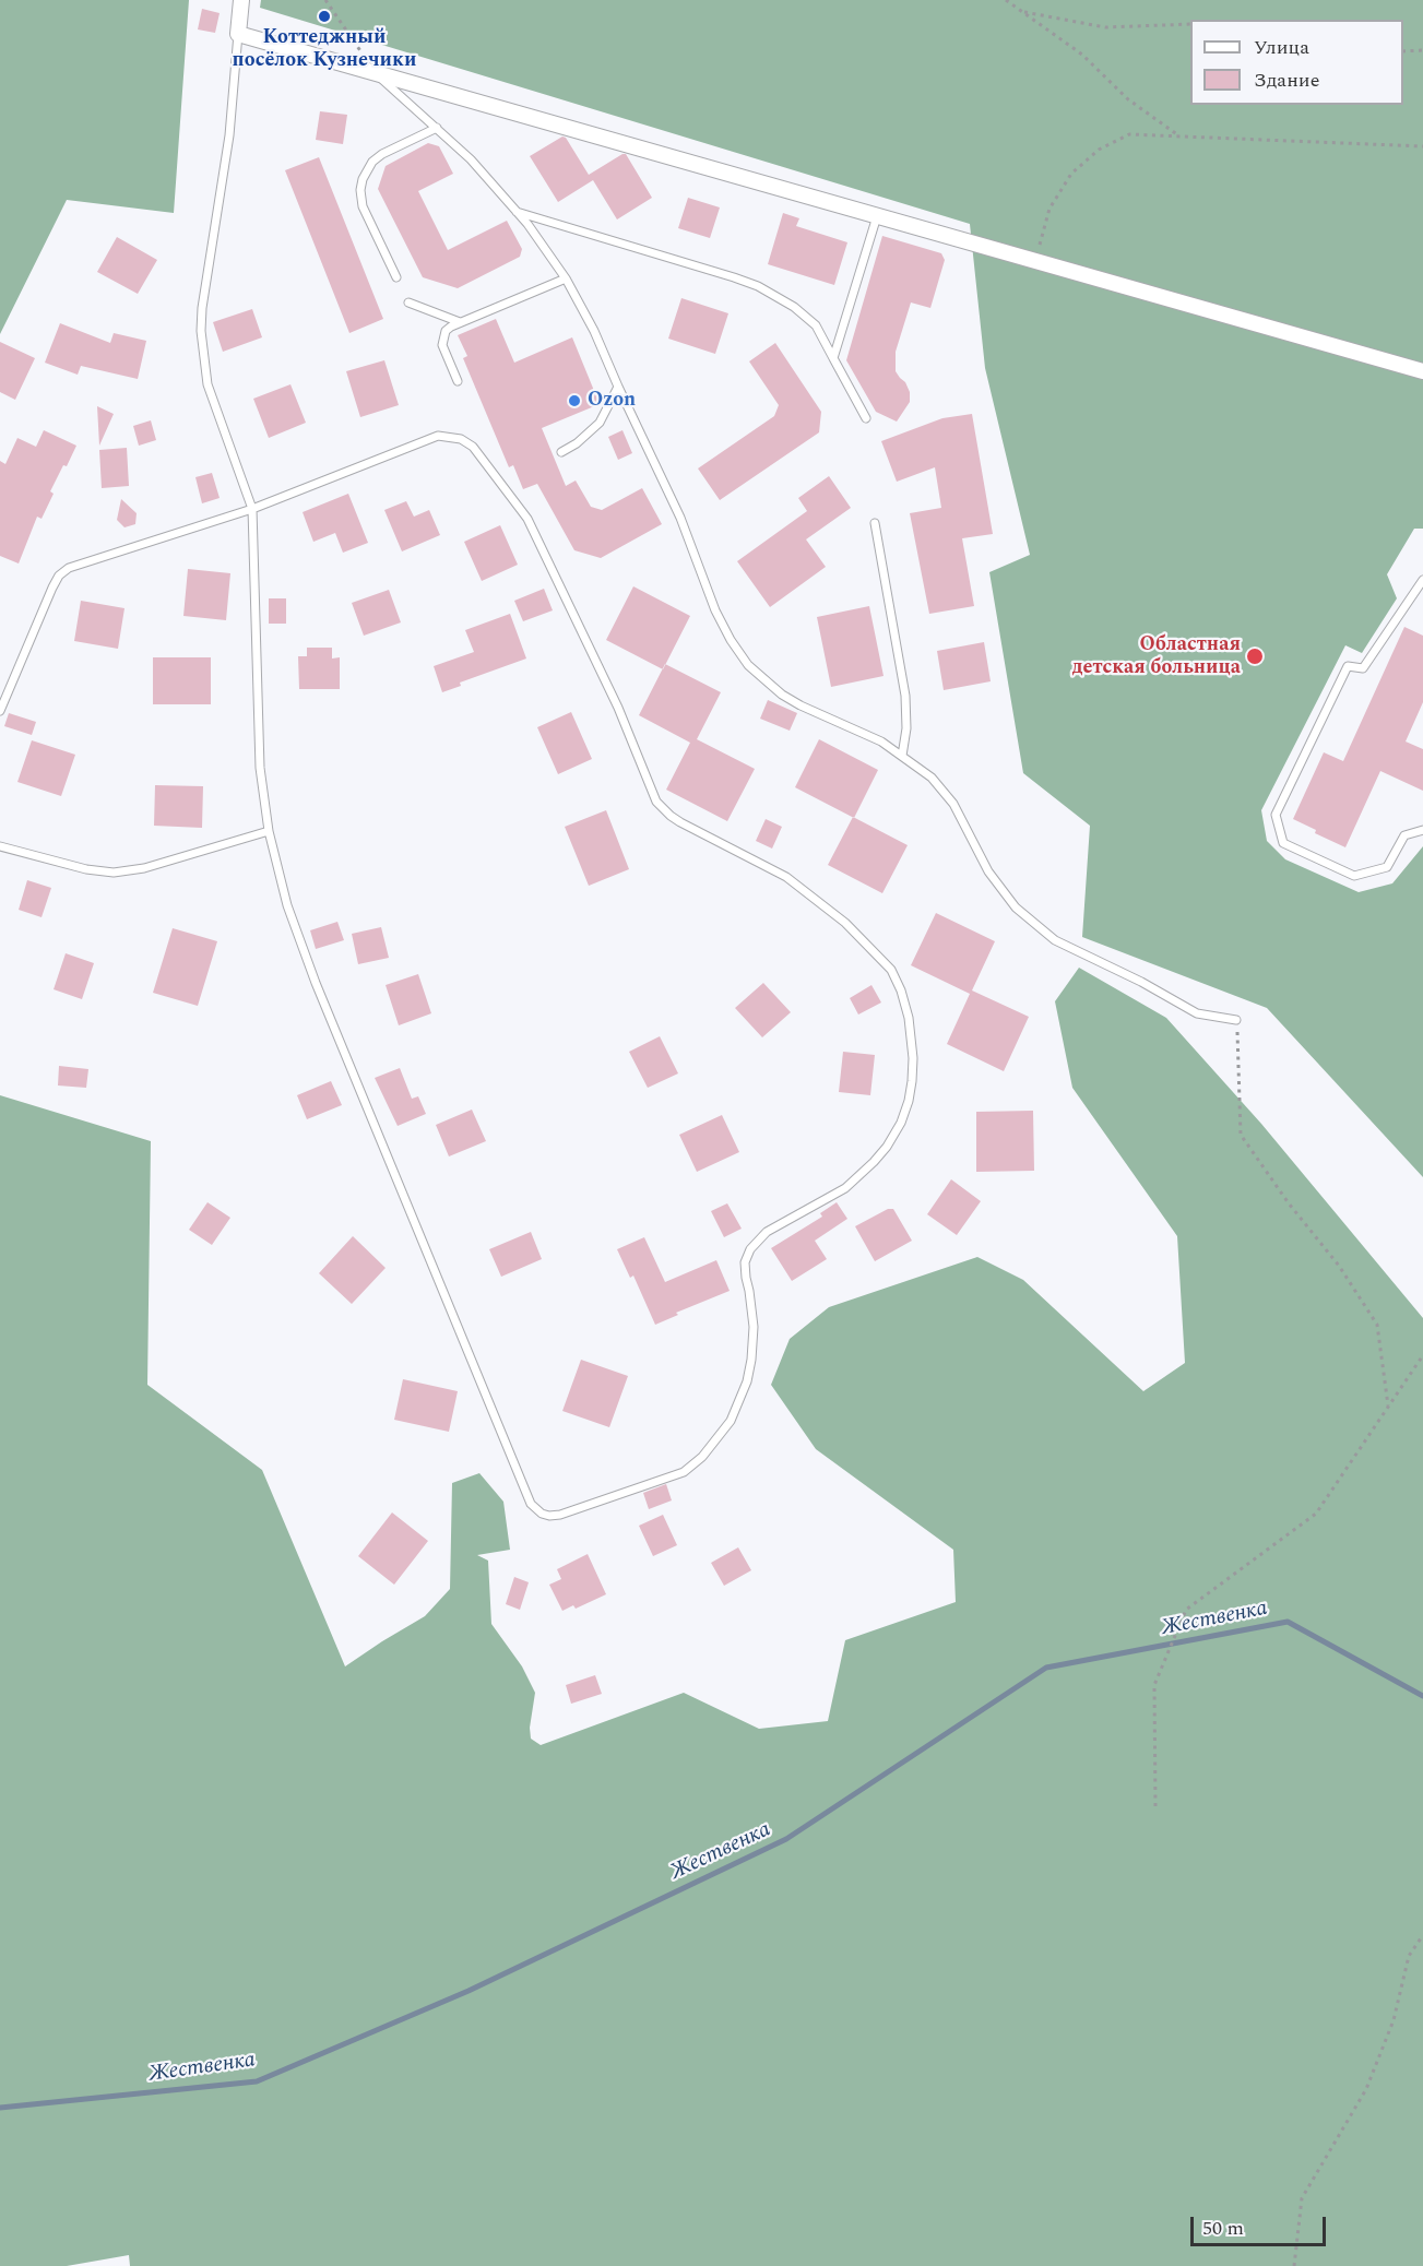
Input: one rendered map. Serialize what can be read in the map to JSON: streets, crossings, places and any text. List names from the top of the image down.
{
  "water": ["Жественка"],
  "places": ["Коттеджный посёлок Кузнечики", "Ozon", "Областная детская больница"],
  "legend": ["Улица", "Здание"],
  "scale_bar": "50 m"
}
